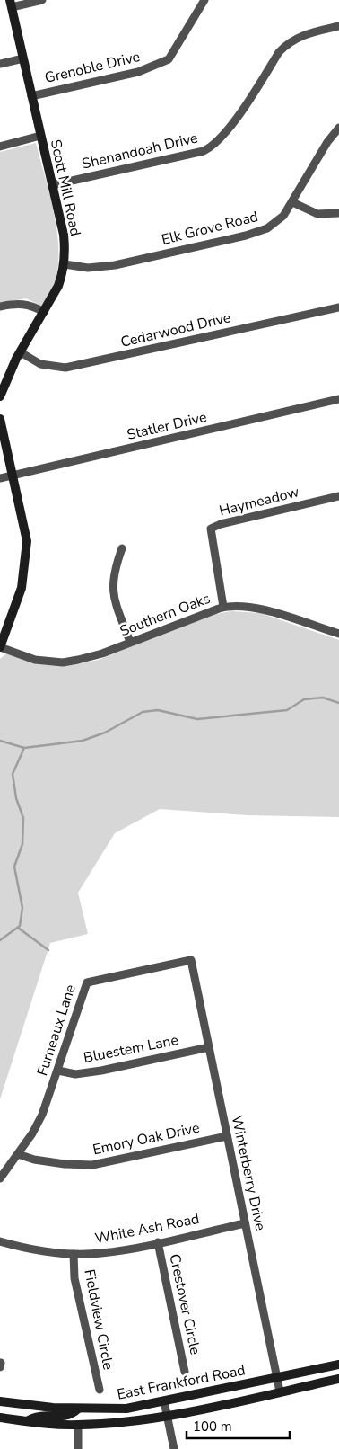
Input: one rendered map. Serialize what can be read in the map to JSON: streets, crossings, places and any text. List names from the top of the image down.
{
  "streets": {
    "main road": ["Scott Mill Road", "East Frankford Road"],
    "street": [
      "Grenoble Drive",
      "Shenandoah Drive",
      "Elk Grove Road",
      "Cedarwood Drive",
      "Statler Drive",
      "Haymeadow",
      "Southern Oaks",
      "Furneaux Lane",
      "Bluestem Lane",
      "Emory Oak Drive",
      "Winterberry Drive",
      "White Ash Road",
      "Crestover Circle",
      "Fieldview Circle"
    ]
  },
  "crossings": [
    ["Grenoble Drive", "Scott Mill Road"],
    ["Shenandoah Drive", "Scott Mill Road"],
    ["Scott Mill Road", "Elk Grove Road"],
    ["Scott Mill Road", "Cedarwood Drive"],
    ["Haymeadow", "Southern Oaks"],
    ["Furneaux Lane", "Bluestem Lane"],
    ["Furneaux Lane", "Emory Oak Drive"],
    ["Furneaux Lane", "Winterberry Drive"],
    ["Bluestem Lane", "Winterberry Drive"],
    ["Emory Oak Drive", "Winterberry Drive"],
    ["Winterberry Drive", "White Ash Road"],
    ["Winterberry Drive", "East Frankford Road"],
    ["White Ash Road", "Crestover Circle"],
    ["White Ash Road", "Fieldview Circle"]
  ],
  "scale_bar": "100 m"
}
